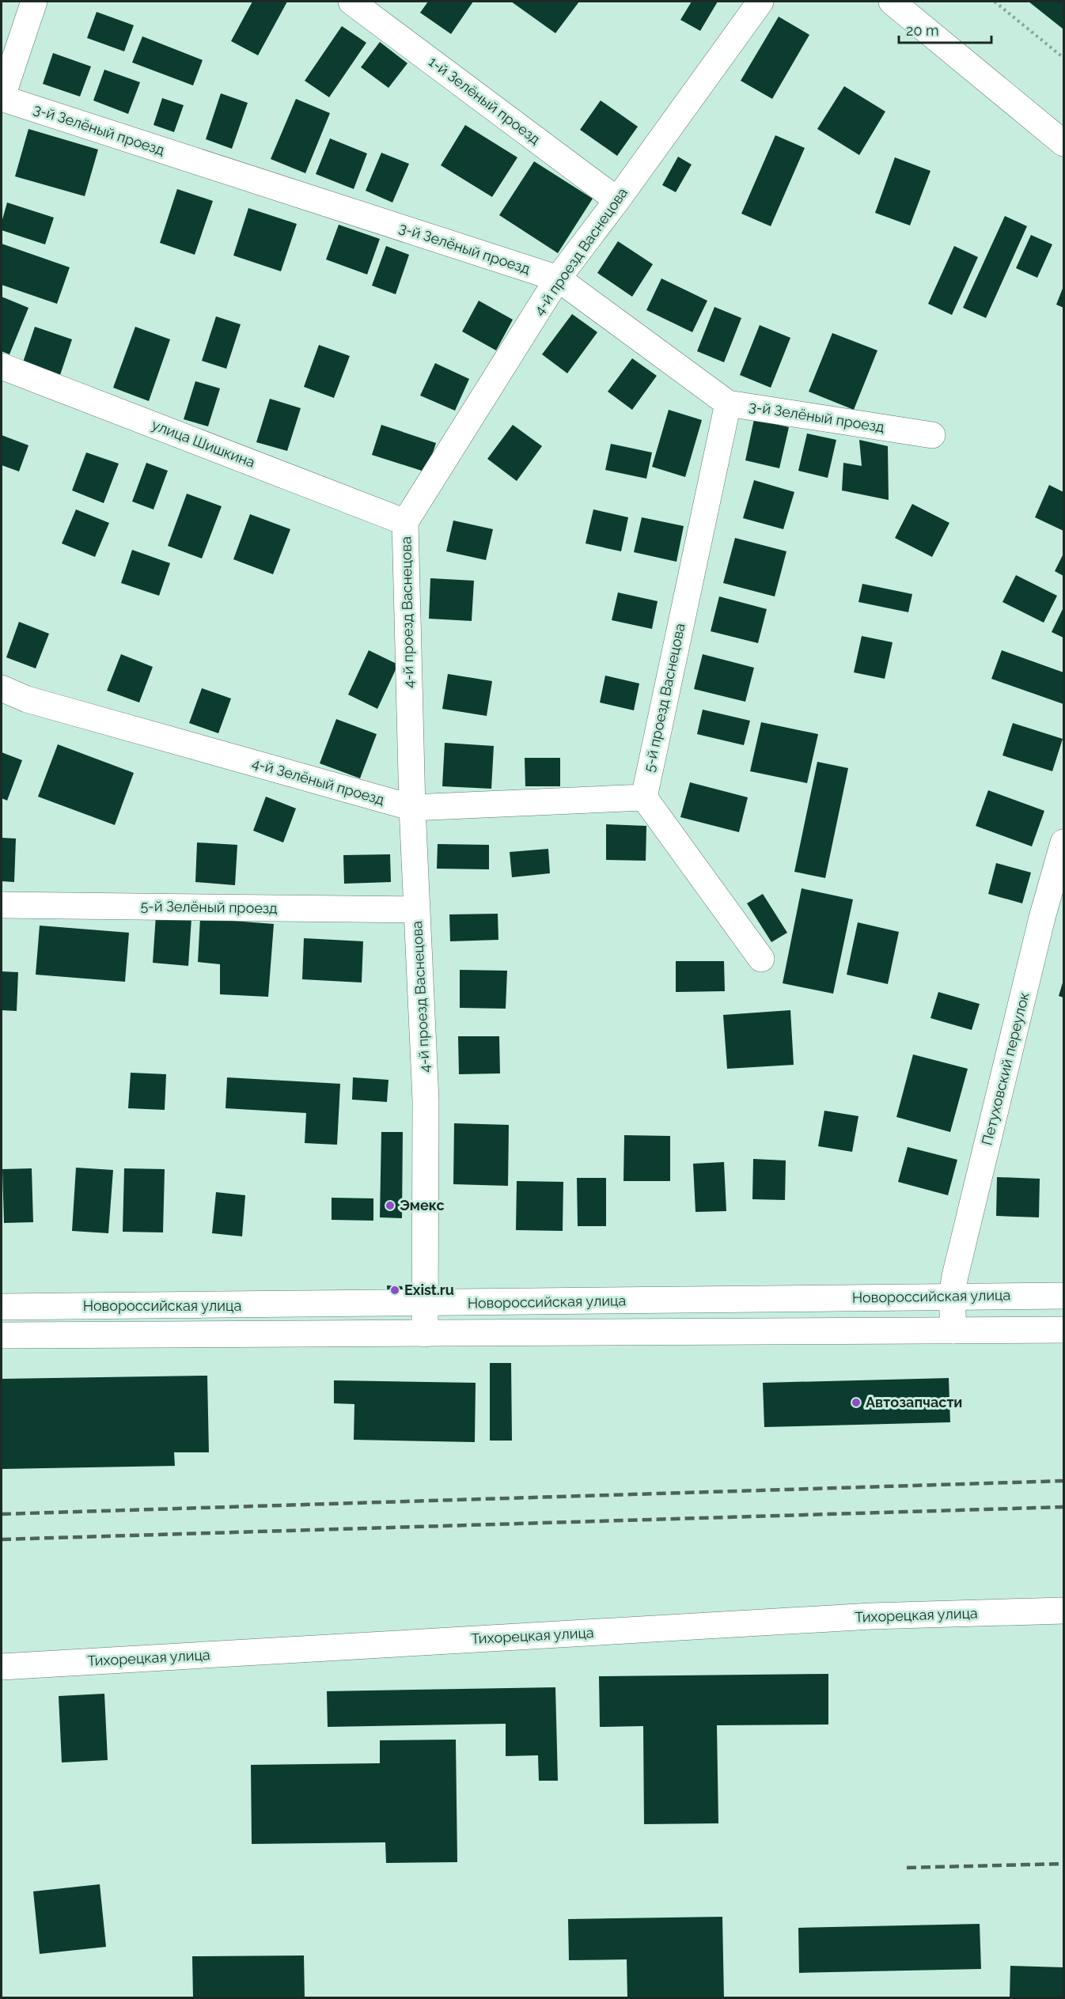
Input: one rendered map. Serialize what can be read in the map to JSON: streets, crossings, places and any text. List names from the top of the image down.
{
  "streets": {
    "street": [
      "1-й Зелёный проезд",
      "3-й Зелёный проезд",
      "4-й проезд Васнецова",
      "улица Шишкина",
      "5-й проезд Васнецова",
      "4-й Зелёный проезд",
      "5-й Зелёный проезд",
      "Петуховский переулок",
      "Новороссийская улица",
      "Тихорецкая улица"
    ]
  },
  "crossings": [
    ["1-й Зелёный проезд", "4-й проезд Васнецова"],
    ["3-й Зелёный проезд", "4-й проезд Васнецова"],
    ["3-й Зелёный проезд", "5-й проезд Васнецова"],
    ["4-й проезд Васнецова", "улица Шишкина"],
    ["4-й проезд Васнецова", "4-й Зелёный проезд"],
    ["4-й проезд Васнецова", "5-й Зелёный проезд"],
    ["4-й проезд Васнецова", "Новороссийская улица"],
    ["5-й проезд Васнецова", "4-й Зелёный проезд"],
    ["Петуховский переулок", "Новороссийская улица"]
  ],
  "places": ["Эмекс", "Exist.ru", "Автозапчасти"],
  "scale_bar": "20 m"
}
